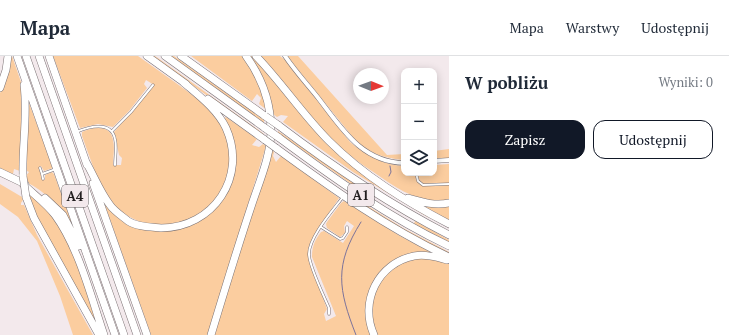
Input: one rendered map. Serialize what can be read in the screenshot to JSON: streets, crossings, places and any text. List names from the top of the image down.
{
  "streets": {
    "highway": ["A1", "A4"]
  },
  "north": "right",
  "page": {
    "header": "Mapa",
    "nav": ["Mapa", "Warstwy", "Udostępnij"],
    "heading": ["W pobliżu", "Wyniki: 0"],
    "map_buttons": ["+", "−"],
    "buttons": ["Zapisz", "Udostępnij"]
  }
}
